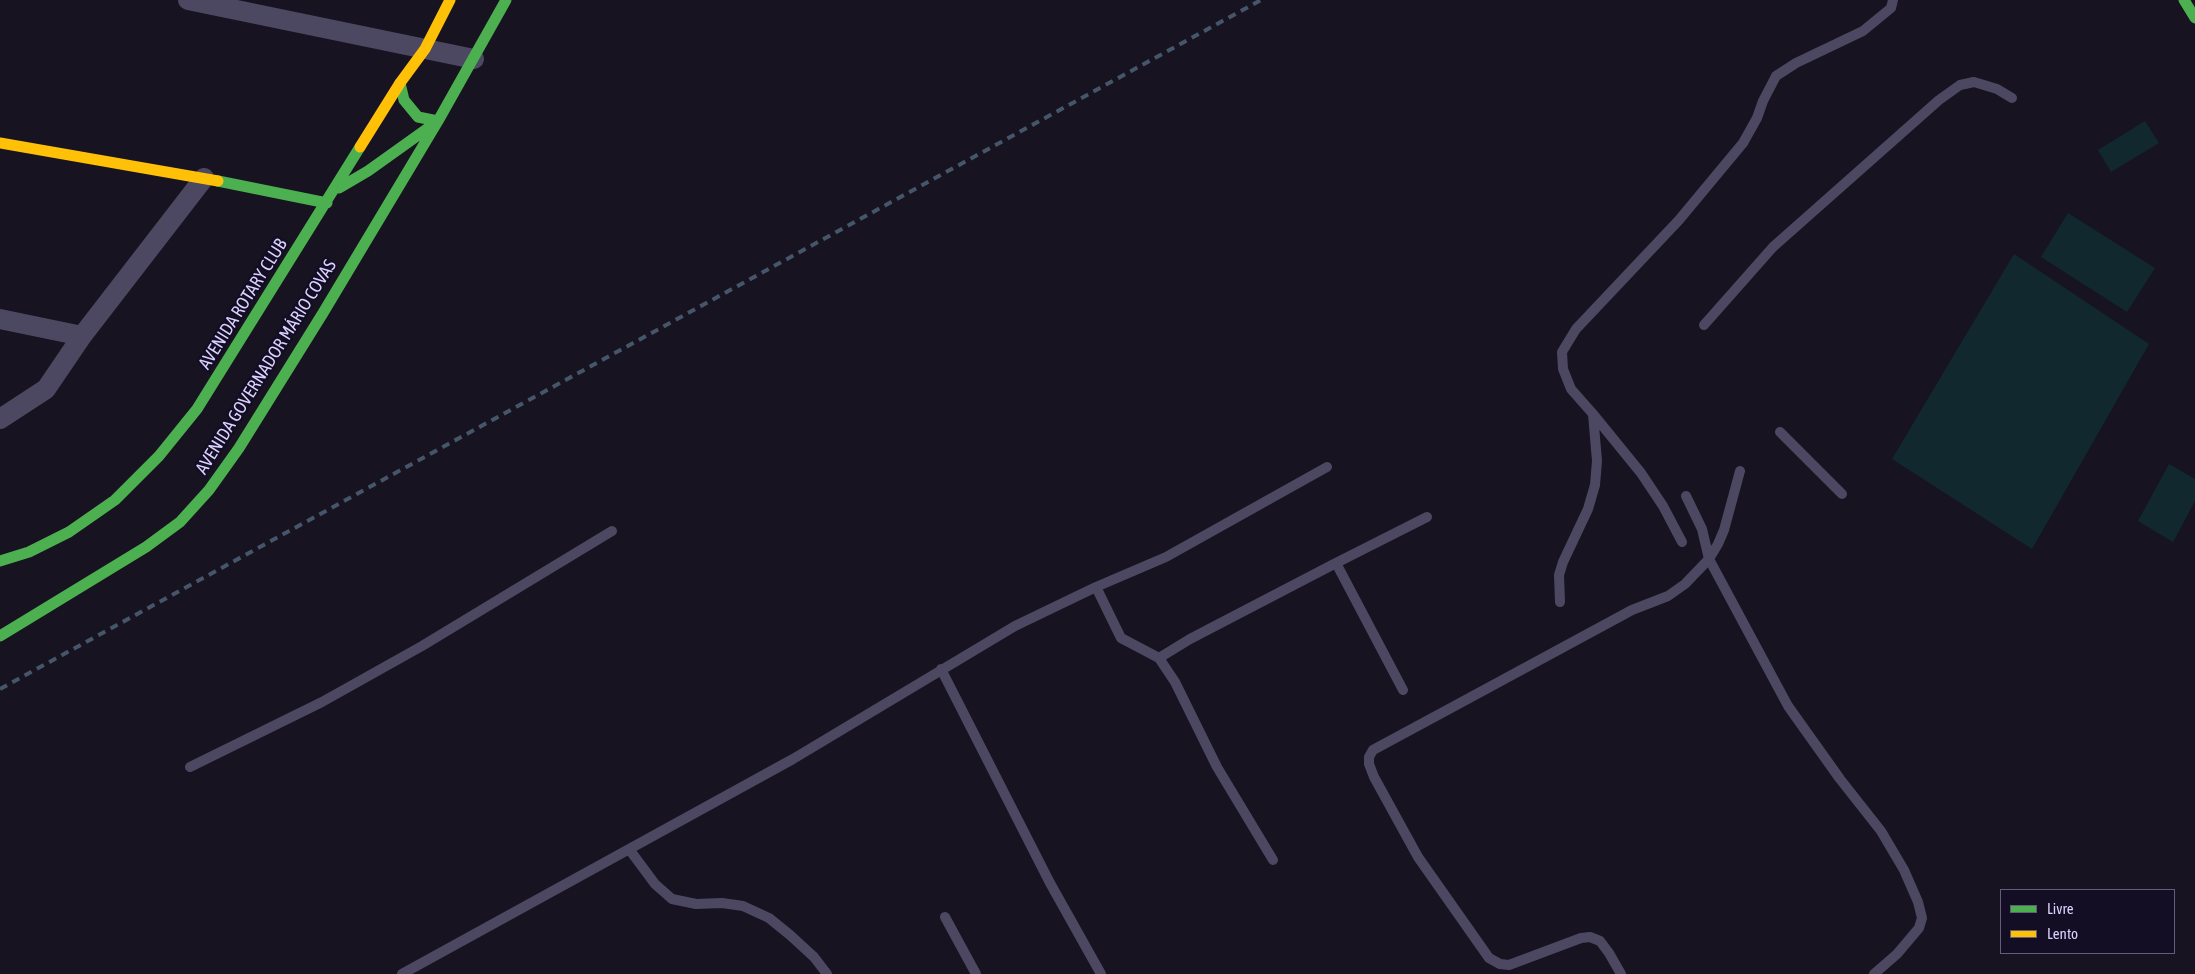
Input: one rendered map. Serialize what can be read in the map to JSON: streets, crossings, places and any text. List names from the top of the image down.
{
  "streets": {
    "main road": ["AVENIDA ROTARY CLUB", "AVENIDA GOVERNADOR MÁRIO COVAS"]
  },
  "legend": ["Livre", "Lento"]
}
